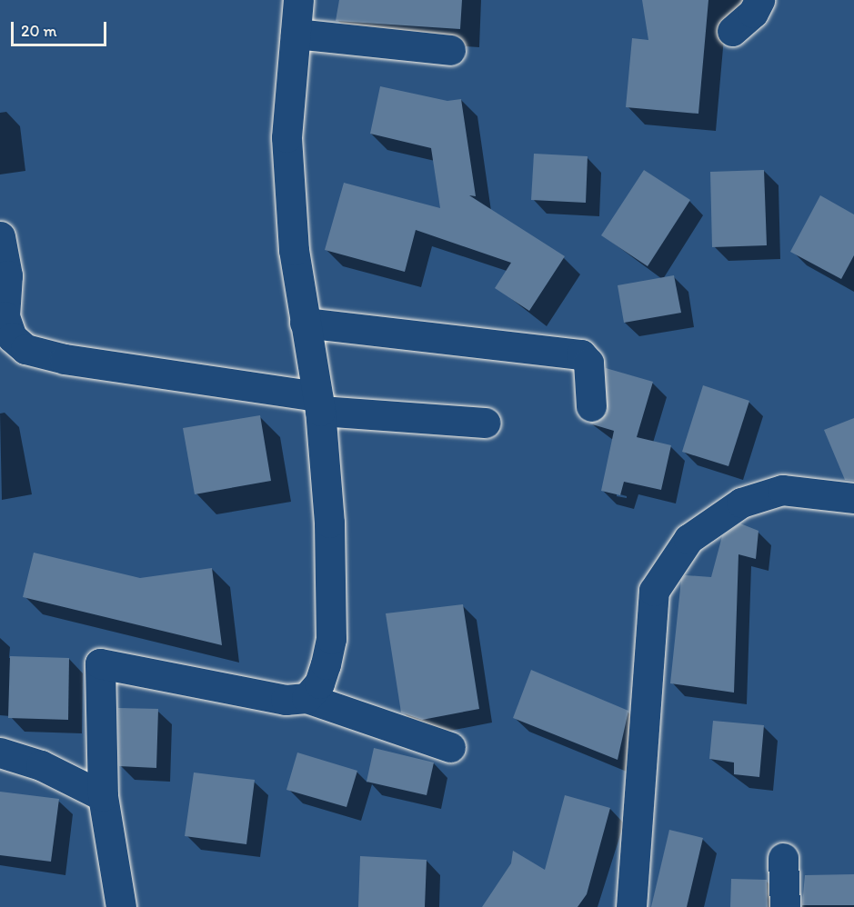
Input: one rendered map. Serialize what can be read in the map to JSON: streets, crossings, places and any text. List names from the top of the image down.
{
  "scale_bar": "20 m"
}
